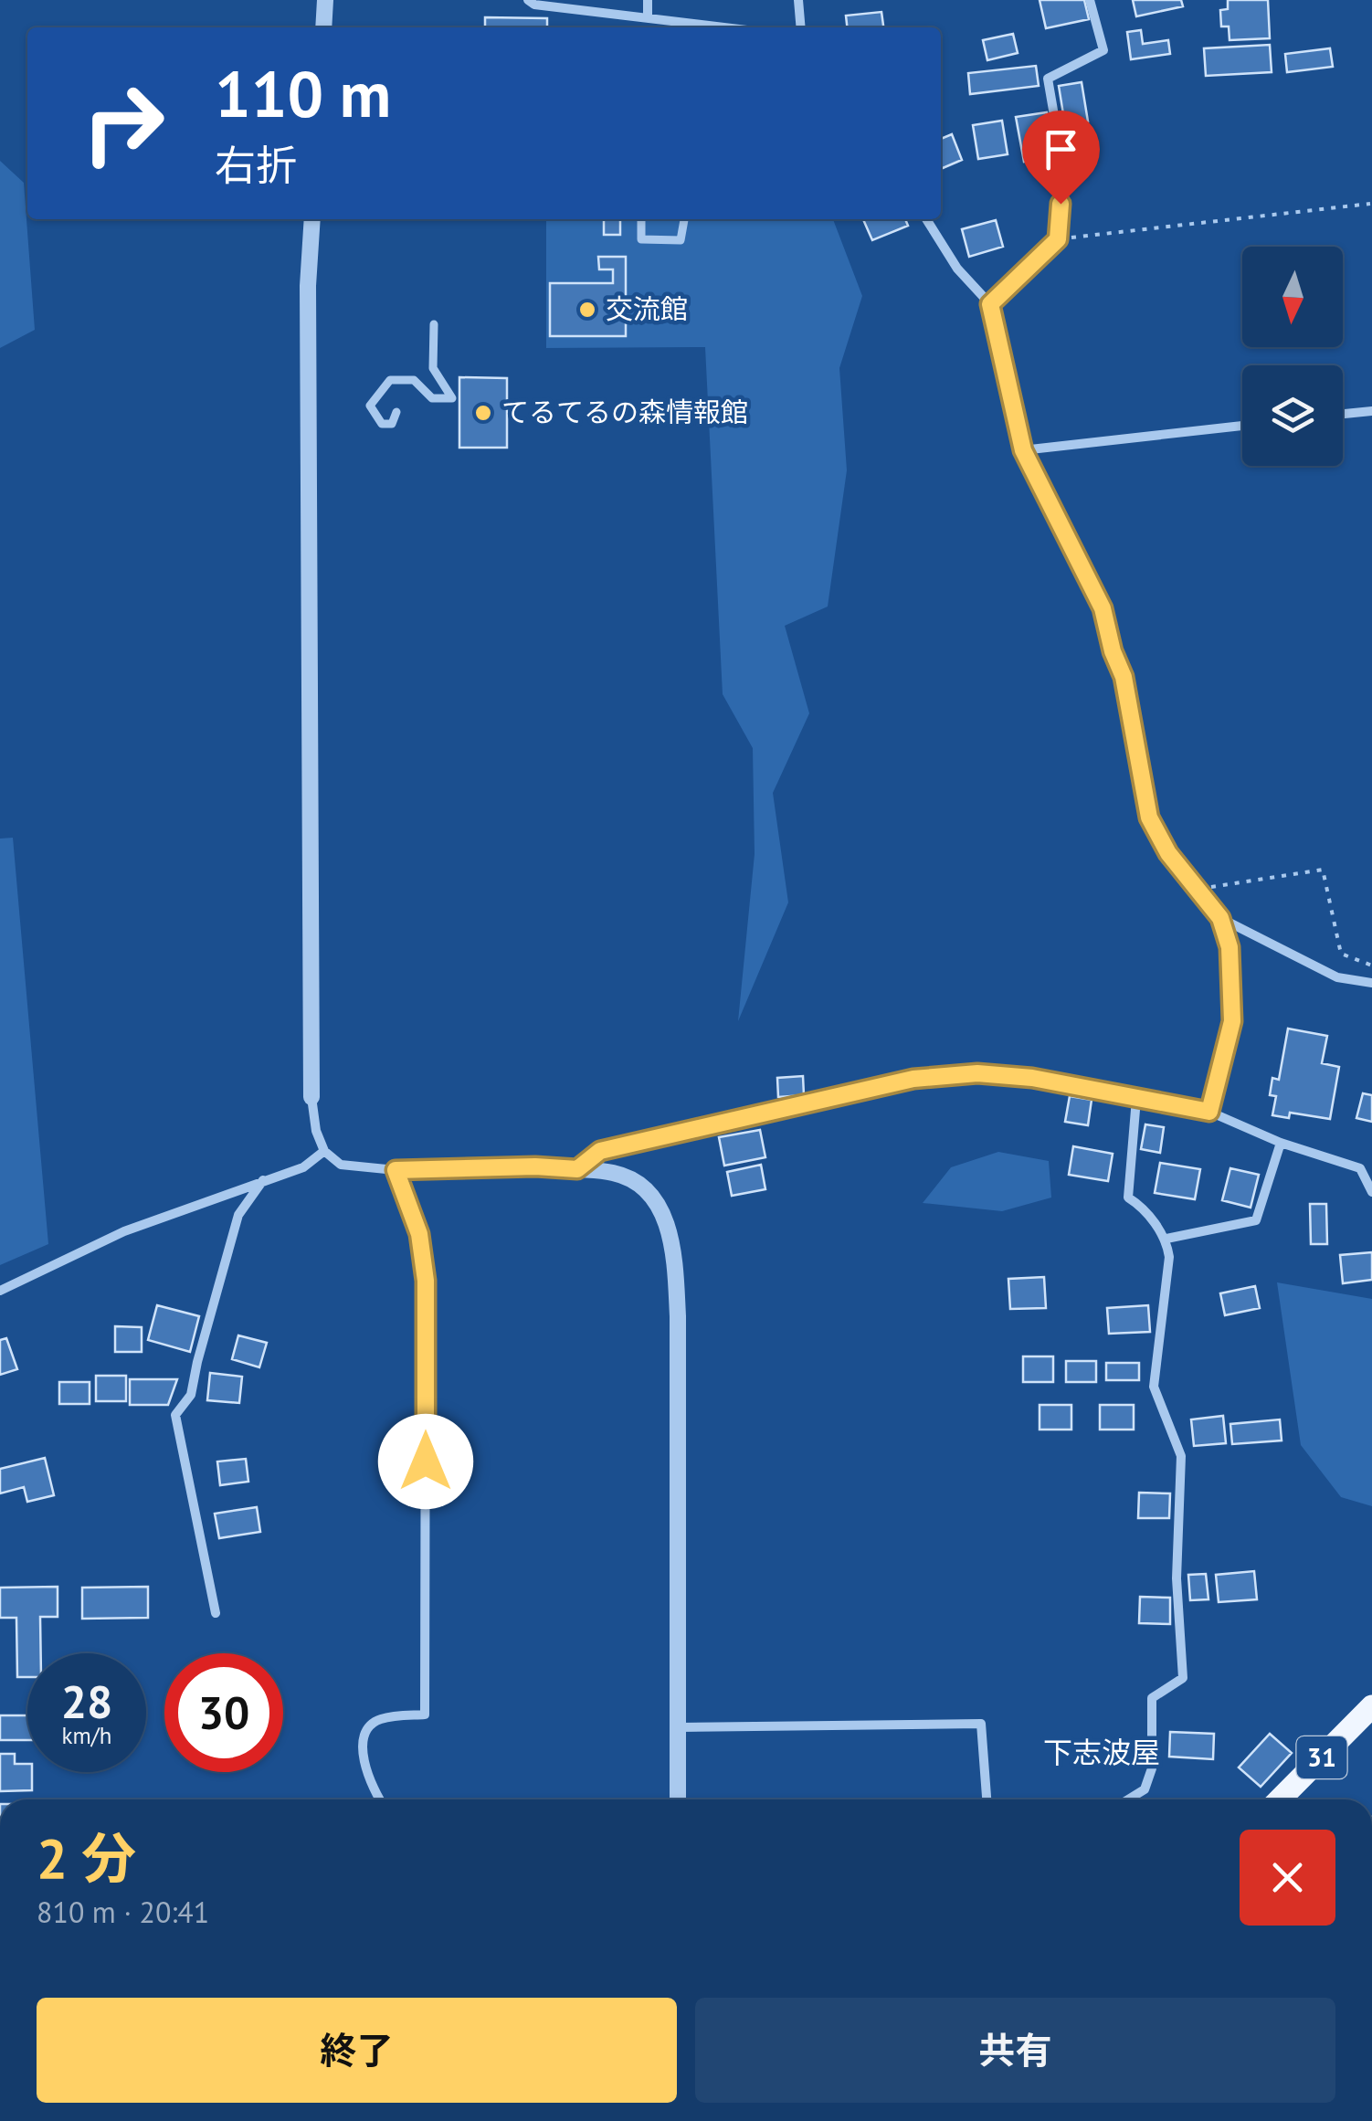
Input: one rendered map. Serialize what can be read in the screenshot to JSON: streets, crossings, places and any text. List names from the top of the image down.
{
  "streets": {
    "main road": ["31"]
  },
  "districts": ["下志波屋"],
  "places": ["交流館", "てるてるの森情報館"],
  "north": "bottom",
  "page": {
    "turn": ["110 m", "右折"],
    "speed": "28 km/h",
    "limit": "30",
    "heading": ["2 分", "810 m · 20:41"],
    "buttons": ["終了", "共有"]
  }
}
